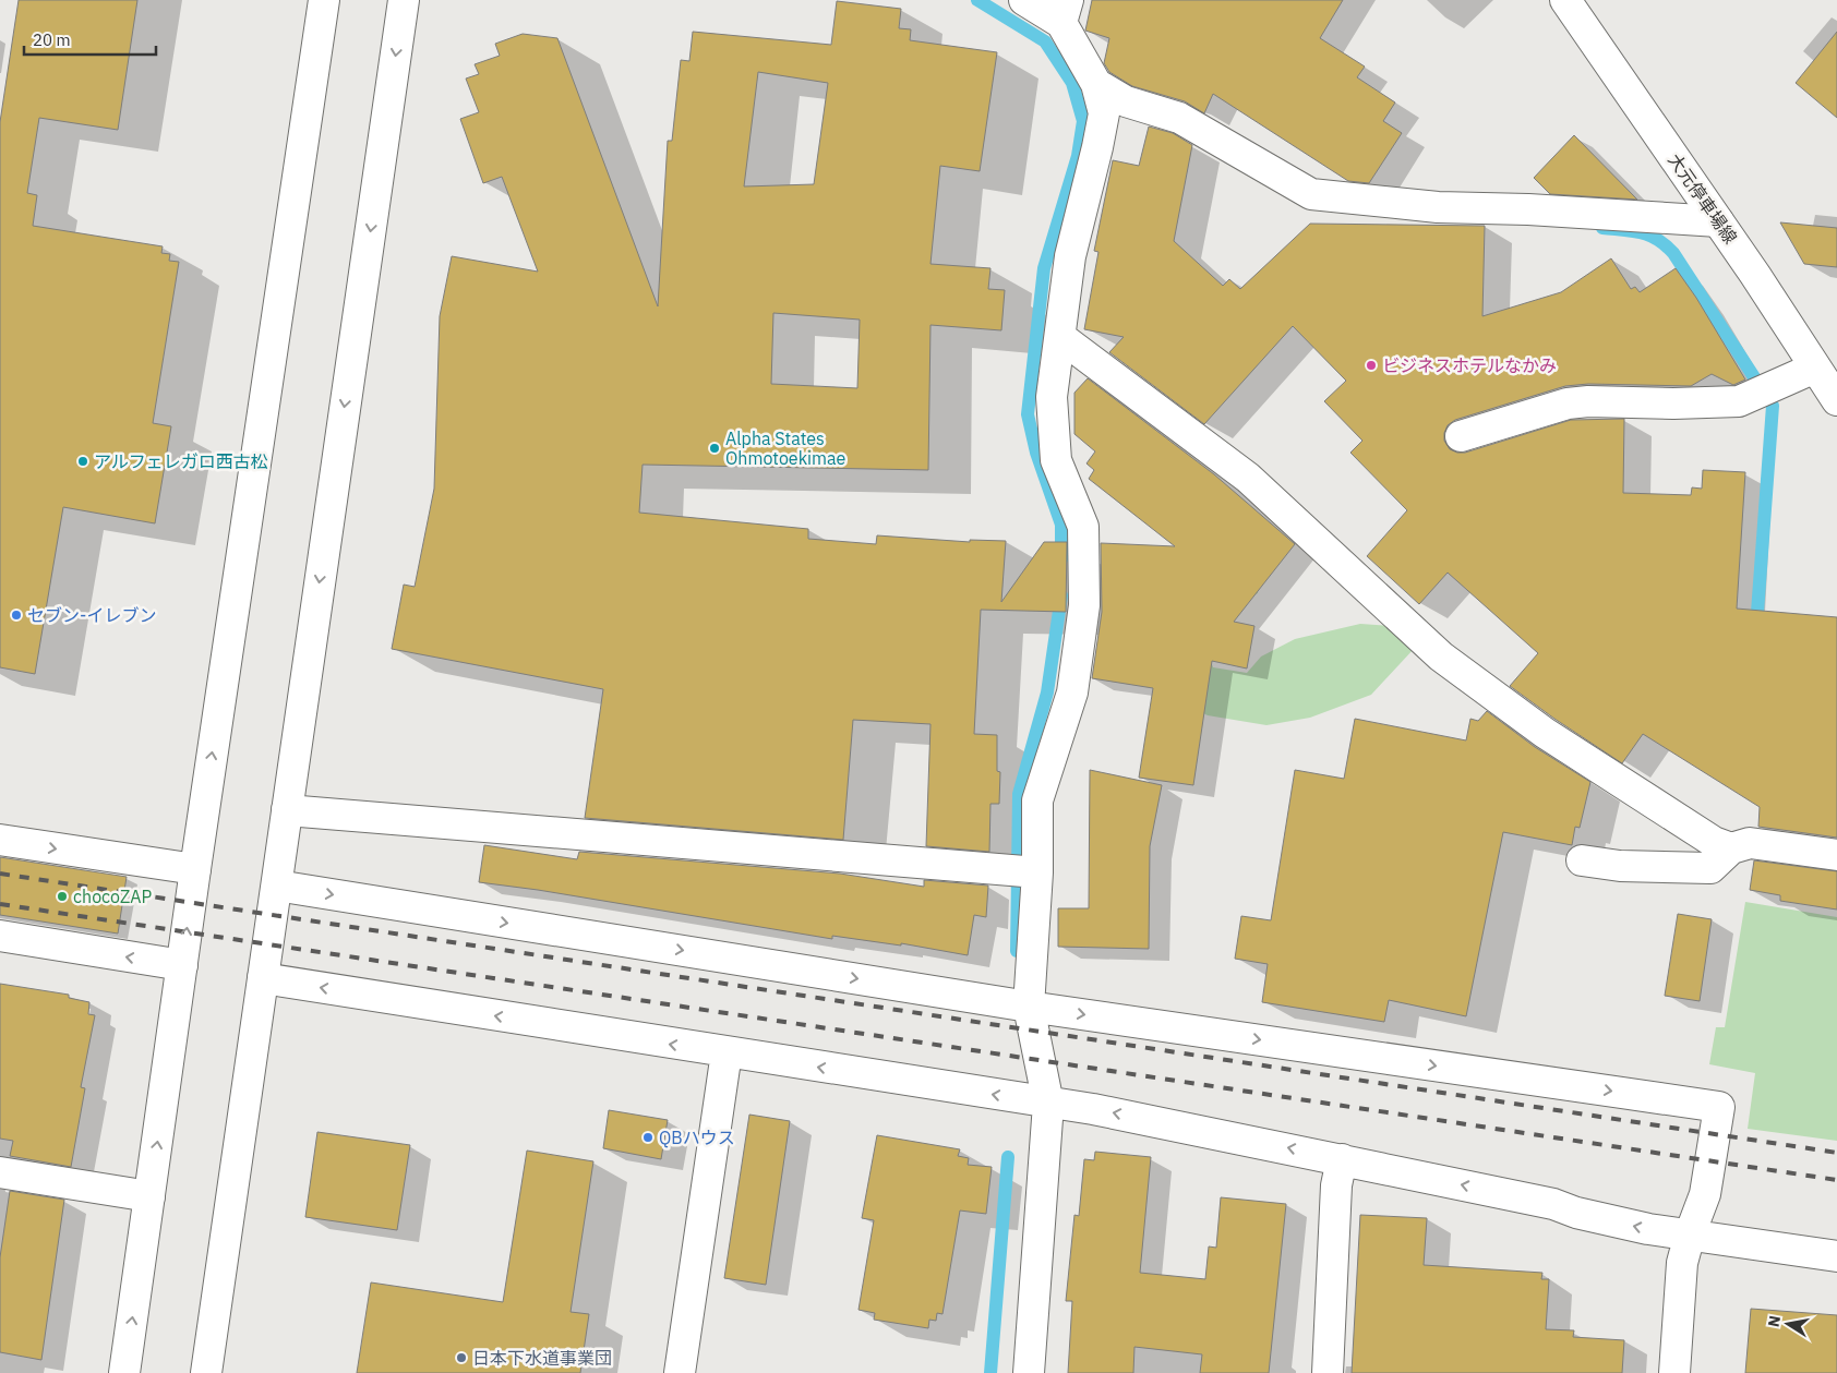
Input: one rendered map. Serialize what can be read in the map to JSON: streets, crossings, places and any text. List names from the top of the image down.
{
  "streets": {
    "street": ["大元停車場線"]
  },
  "places": [
    "ビジネスホテルなかみ",
    "Alpha States Ohmotoekimae",
    "アルフェレガロ西古松",
    "セブン-イレブン",
    "chocoZAP",
    "QBハウス",
    "日本下水道事業団"
  ],
  "scale_bar": "20 m",
  "north": "left"
}
